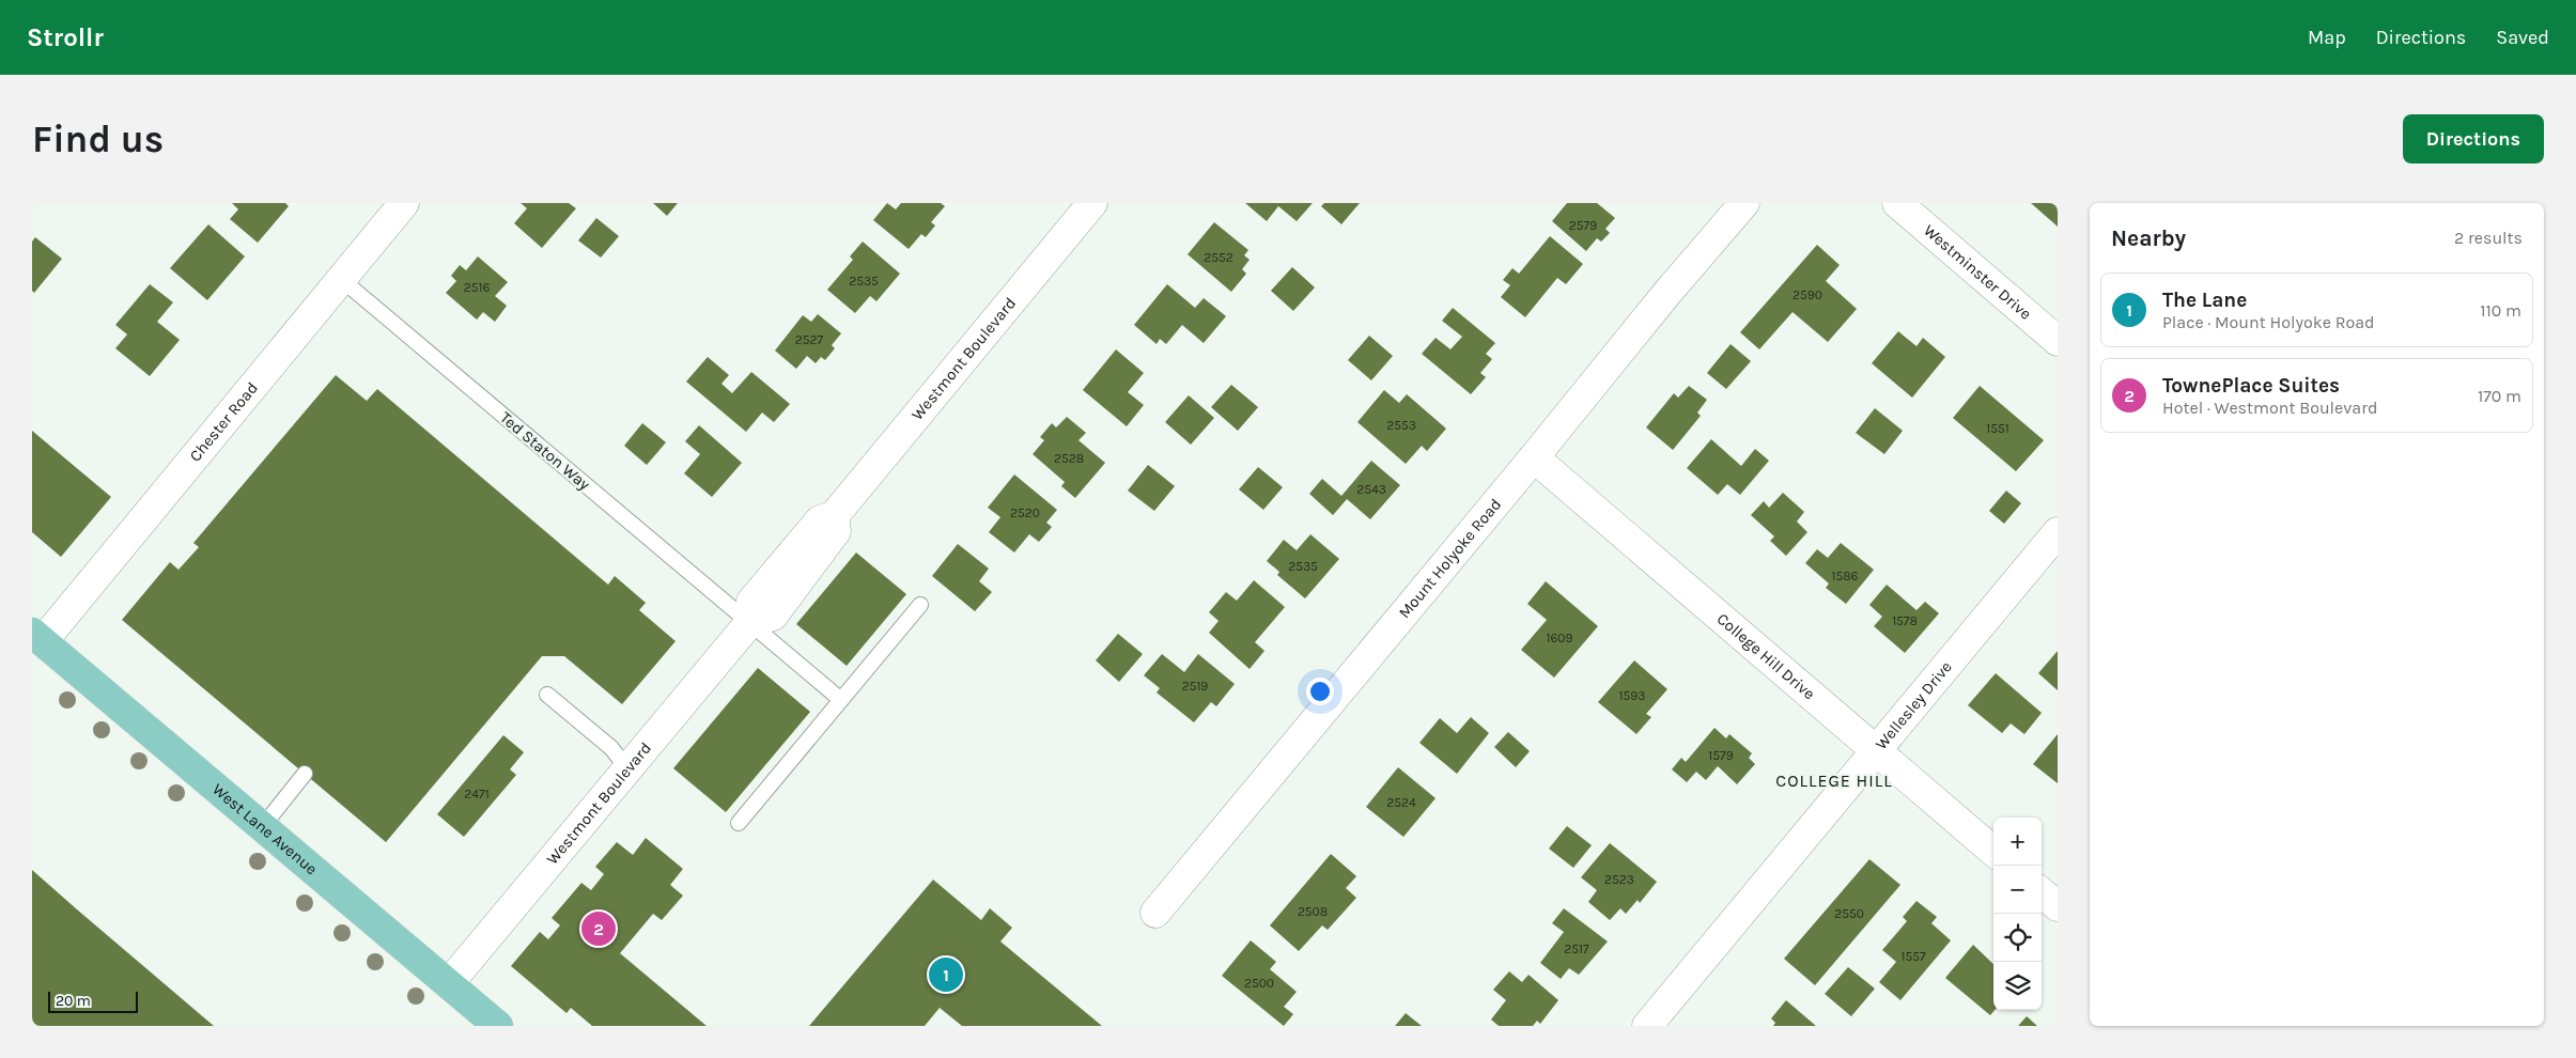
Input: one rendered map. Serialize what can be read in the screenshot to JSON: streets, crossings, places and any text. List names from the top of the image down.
{
  "streets": {
    "main road": ["West Lane Avenue"],
    "street": [
      "Westminster Drive",
      "Westmont Boulevard",
      "Chester Road",
      "Mount Holyoke Road",
      "College Hill Drive",
      "Wellesley Drive"
    ],
    "lane": ["Ted Staton Way"]
  },
  "crossings": [
    ["Westmont Boulevard", "Ted Staton Way"],
    ["Westmont Boulevard", "West Lane Avenue"],
    ["Chester Road", "Ted Staton Way"],
    ["Chester Road", "West Lane Avenue"],
    ["Mount Holyoke Road", "College Hill Drive"],
    ["College Hill Drive", "Wellesley Drive"]
  ],
  "districts": ["COLLEGE HILL"],
  "house_numbers": [
    "2579",
    "2552",
    "2535",
    "2516",
    "2590",
    "2527",
    "2553",
    "1551",
    "2528",
    "2543",
    "2520",
    "2535",
    "1586",
    "1578",
    "1609",
    "2519",
    "1593",
    "1579",
    "2471",
    "2524",
    "2523",
    "2508",
    "2550",
    "2517",
    "1557",
    "2500"
  ],
  "scale_bar": "20 m",
  "page": {
    "header": "Strollr",
    "nav": ["Map", "Directions", "Saved"],
    "buttons": "Directions",
    "title": "Find us",
    "heading": ["Nearby", "2 results"],
    "list": [
      {
        "mark": "1",
        "name": "The Lane",
        "note": "Place · Mount Holyoke Road",
        "value": "110 m"
      },
      {
        "mark": "2",
        "name": "TownePlace Suites",
        "note": "Hotel · Westmont Boulevard",
        "value": "170 m"
      }
    ],
    "map_buttons": ["+", "−"],
    "pins": ["2", "1"],
    "scale": "20 m"
  }
}
